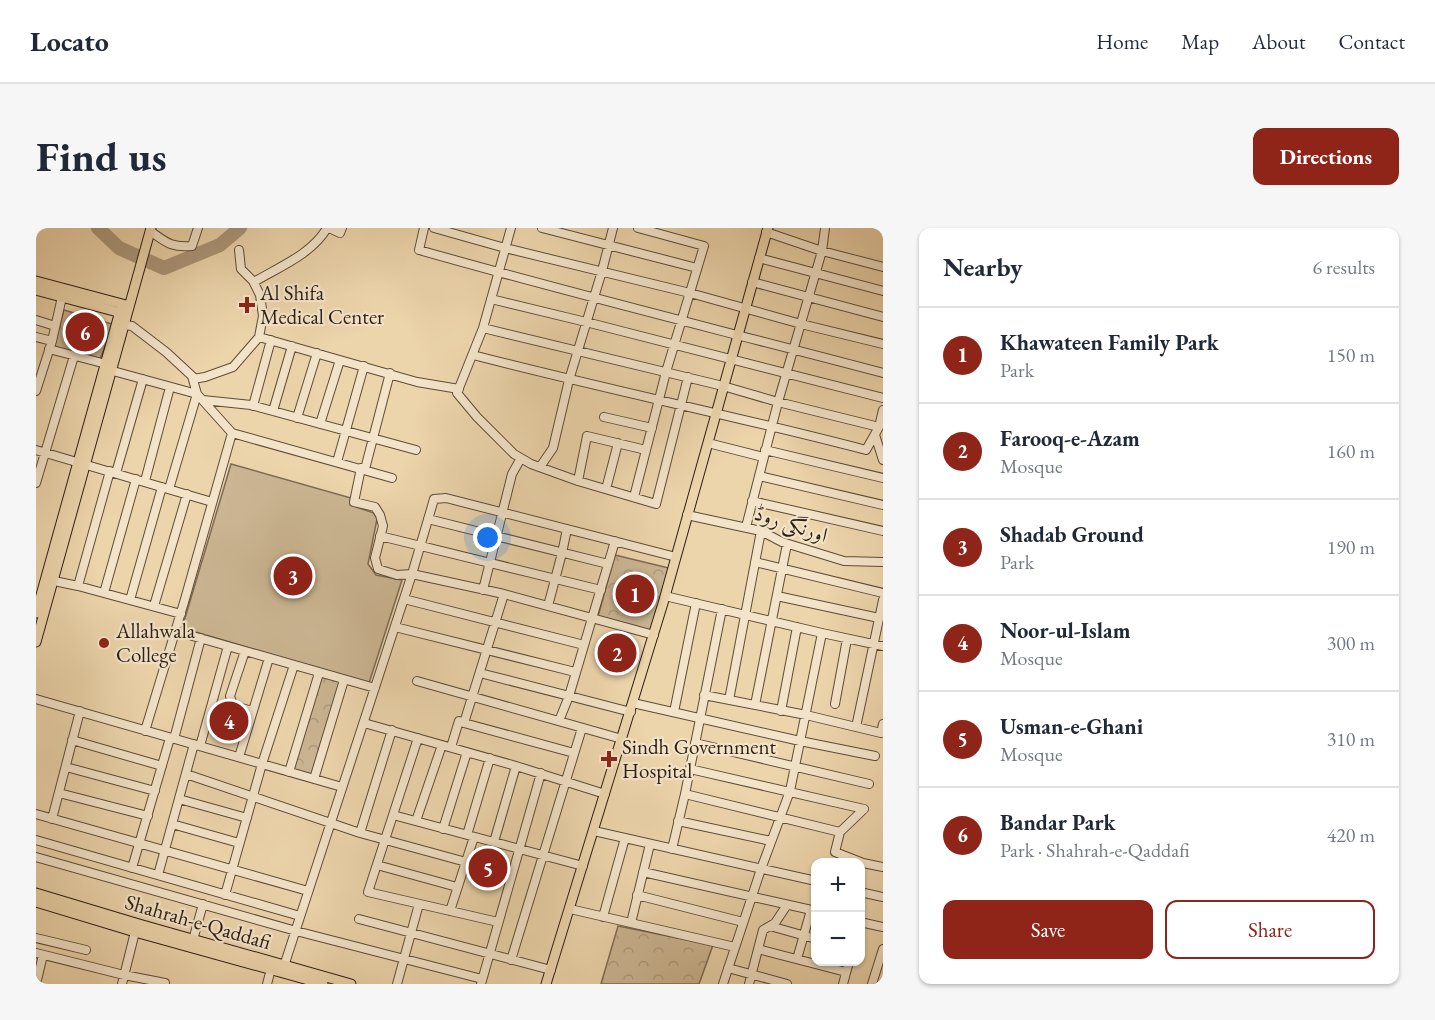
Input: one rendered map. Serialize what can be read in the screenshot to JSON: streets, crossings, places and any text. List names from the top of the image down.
{
  "streets": {
    "main road": ["Shahrah-e-Qaddafi"],
    "street": ["اورنگی روڈ"]
  },
  "places": {
    "health": ["Al Shifa Medical Center", "Sindh Government Hospital"],
    "other": ["Allahwala College"]
  },
  "page": {
    "header": "Locato",
    "nav": [
      "Home",
      "Map",
      "About",
      "Contact"
    ],
    "buttons": [
      "Directions",
      ["Save", "Share"]
    ],
    "title": "Find us",
    "heading": ["Nearby", "6 results"],
    "list": [
      {
        "mark": "1",
        "name": "Khawateen Family Park",
        "note": "Park",
        "value": "150 m"
      },
      {
        "mark": "2",
        "name": "Farooq-e-Azam",
        "note": "Mosque",
        "value": "160 m"
      },
      {
        "mark": "3",
        "name": "Shadab Ground",
        "note": "Park",
        "value": "190 m"
      },
      {
        "mark": "4",
        "name": "Noor-ul-Islam",
        "note": "Mosque",
        "value": "300 m"
      },
      {
        "mark": "5",
        "name": "Usman-e-Ghani",
        "note": "Mosque",
        "value": "310 m"
      },
      {
        "mark": "6",
        "name": "Bandar Park",
        "note": "Park · Shahrah-e-Qaddafi",
        "value": "420 m"
      }
    ],
    "pins": [
      "6",
      "3",
      "1",
      "2",
      "4",
      "5"
    ],
    "map_buttons": ["+", "−"]
  }
}
